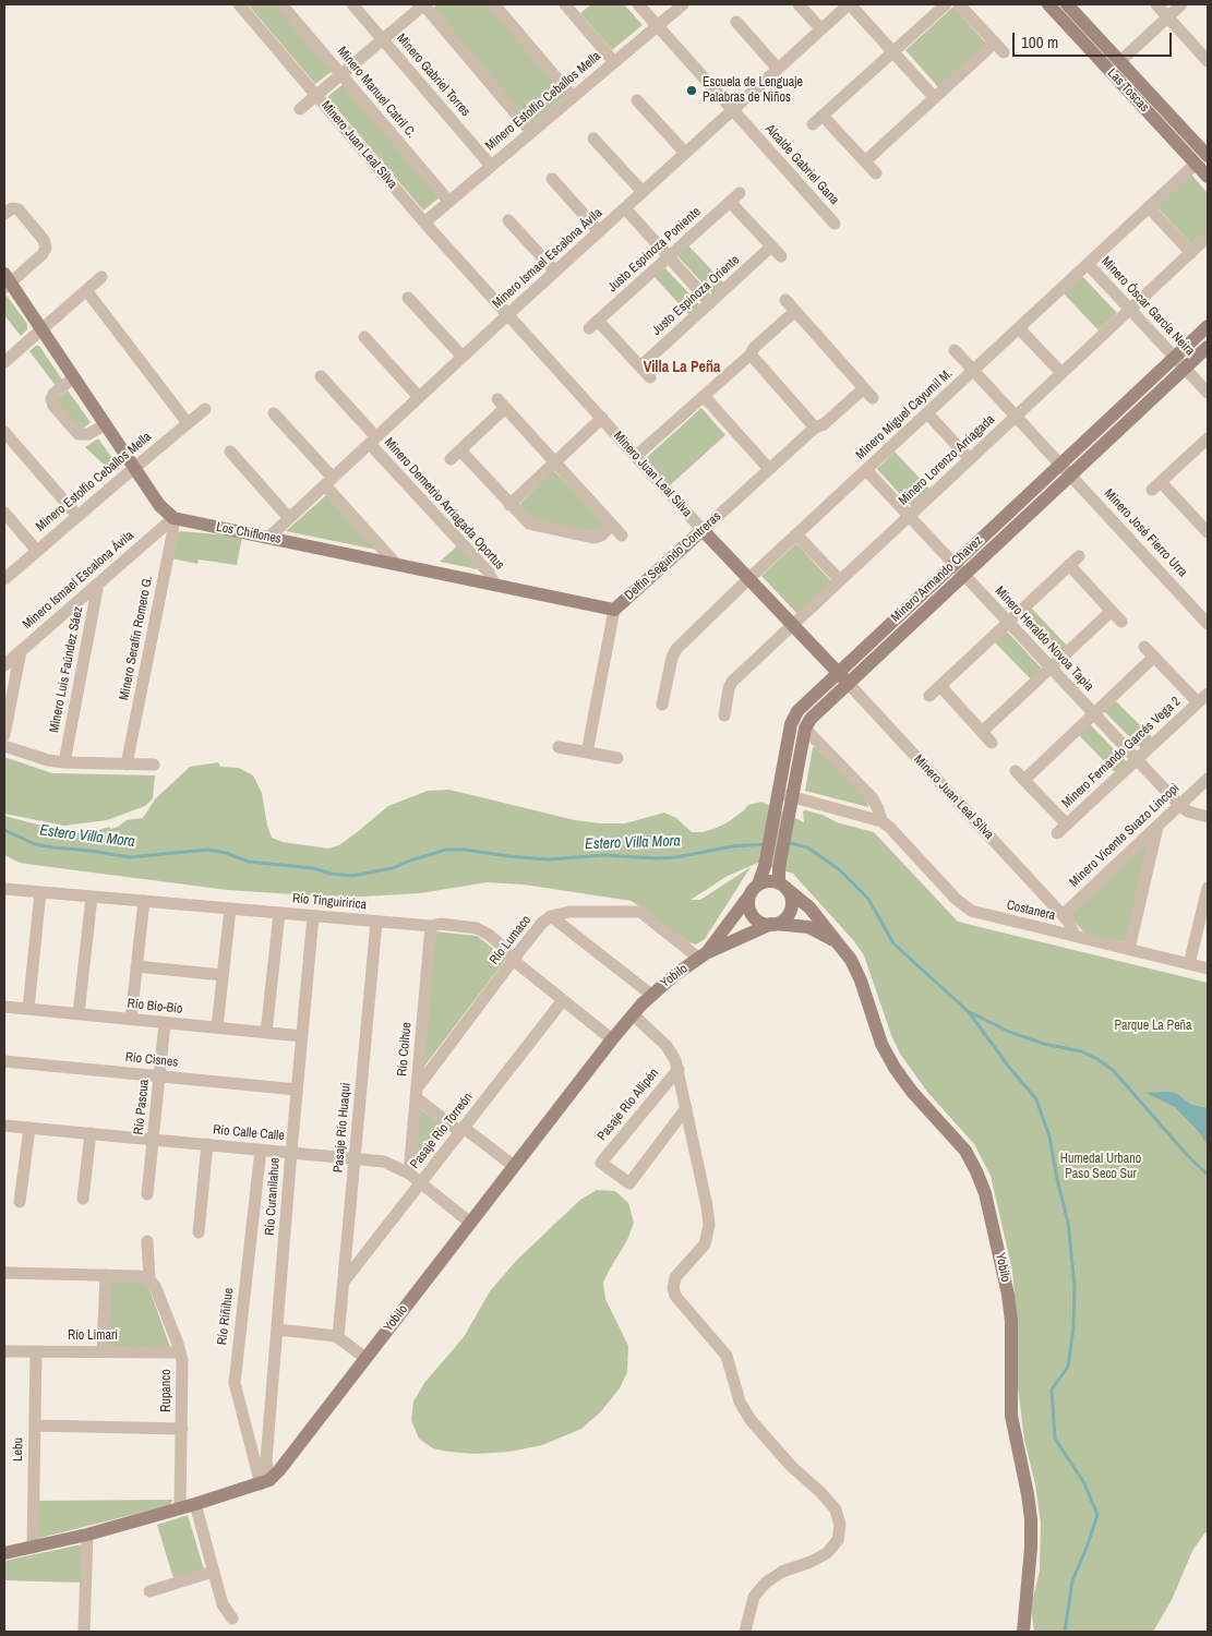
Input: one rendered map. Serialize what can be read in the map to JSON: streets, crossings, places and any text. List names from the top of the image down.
{
  "streets": {
    "street": [
      "Minero Gabriel Torres",
      "Las Toscas",
      "Minero Manuel Catril C.",
      "Minero Estolfio Ceballos Mella",
      "Minero Juan Leal Silva",
      "Alcalde Gabriel Gana",
      "Justo Espinoza Poniente",
      "Minero Ismael Escalona Ávila",
      "Justo Espinoza Oriente",
      "Minero Óscar García Neira",
      "Minero Miguel Cayumil M.",
      "Minero Lorenzo Arriagada",
      "Minero Demetrio Arriagada Oportus",
      "Los Chiflones",
      "Minero José Fierro Urra",
      "Delfín Segundo Contreras",
      "Minero Armando Chavez",
      "Minero Serafín Romero G.",
      "Minero Heraldo Novoa Tapia",
      "Minero Luis Faúndez Sáez",
      "Minero Fernando Garcés Vega 2",
      "Minero Vicente Suazo Lincopi",
      "Río Tinguiririca",
      "Costanera",
      "Río Lumaco",
      "Yobilo",
      "Río Bío-Bío",
      "Río Coihue",
      "Río Cisnes",
      "Pasaje Río Allipén",
      "Río Pascua",
      "Pasaje Río Huaqui",
      "Pasaje Río Torreón",
      "Río Calle Calle",
      "Río Curanilahue",
      "Río Riñihue",
      "Río Limarí",
      "Rupanco",
      "Lebu"
    ]
  },
  "crossings": [
    ["Minero Gabriel Torres", "Minero Estolfio Ceballos Mella"],
    ["Las Toscas", "Minero Miguel Cayumil M."],
    ["Minero Manuel Catril C.", "Minero Estolfio Ceballos Mella"],
    ["Minero Estolfio Ceballos Mella", "Minero Juan Leal Silva"],
    ["Minero Estolfio Ceballos Mella", "Alcalde Gabriel Gana"],
    ["Minero Juan Leal Silva", "Minero Ismael Escalona Ávila"],
    ["Minero Juan Leal Silva", "Minero Miguel Cayumil M."],
    ["Minero Juan Leal Silva", "Minero Lorenzo Arriagada"],
    ["Minero Juan Leal Silva", "Delfín Segundo Contreras"],
    ["Minero Juan Leal Silva", "Minero Armando Chavez"],
    ["Minero Juan Leal Silva", "Minero Vicente Suazo Lincopi"],
    ["Minero Juan Leal Silva", "Costanera"],
    ["Alcalde Gabriel Gana", "Minero Ismael Escalona Ávila"],
    ["Justo Espinoza Poniente", "Justo Espinoza Oriente"],
    ["Minero Ismael Escalona Ávila", "Minero Demetrio Arriagada Oportus"],
    ["Minero Ismael Escalona Ávila", "Los Chiflones"],
    ["Minero Ismael Escalona Ávila", "Minero Serafín Romero G."],
    ["Minero Ismael Escalona Ávila", "Minero Luis Faúndez Sáez"],
    ["Minero Óscar García Neira", "Minero Miguel Cayumil M."],
    ["Minero Óscar García Neira", "Minero Lorenzo Arriagada"],
    ["Minero Óscar García Neira", "Minero Armando Chavez"],
    ["Minero Miguel Cayumil M.", "Minero José Fierro Urra"],
    ["Minero Miguel Cayumil M.", "Minero Heraldo Novoa Tapia"],
    ["Minero Lorenzo Arriagada", "Minero José Fierro Urra"],
    ["Minero Lorenzo Arriagada", "Minero Heraldo Novoa Tapia"],
    ["Minero Demetrio Arriagada Oportus", "Los Chiflones"],
    ["Los Chiflones", "Delfín Segundo Contreras"],
    ["Los Chiflones", "Minero Serafín Romero G."],
    ["Minero José Fierro Urra", "Minero Armando Chavez"],
    ["Minero Armando Chavez", "Minero Heraldo Novoa Tapia"],
    ["Minero Armando Chavez", "Costanera"],
    ["Minero Armando Chavez", "Yobilo"],
    ["Minero Heraldo Novoa Tapia", "Minero Fernando Garcés Vega 2"],
    ["Minero Heraldo Novoa Tapia", "Minero Vicente Suazo Lincopi"],
    ["Río Tinguiririca", "Río Lumaco"],
    ["Río Tinguiririca", "Yobilo"],
    ["Río Tinguiririca", "Río Coihue"],
    ["Río Tinguiririca", "Pasaje Río Huaqui"],
    ["Río Tinguiririca", "Pasaje Río Torreón"],
    ["Río Tinguiririca", "Río Curanilahue"],
    ["Río Lumaco", "Yobilo"],
    ["Río Lumaco", "Río Coihue"],
    ["Yobilo", "Río Calle Calle"],
    ["Yobilo", "Río Curanilahue"],
    ["Yobilo", "Río Riñihue"],
    ["Río Bío-Bío", "Río Pascua"],
    ["Río Bío-Bío", "Río Curanilahue"],
    ["Río Coihue", "Río Calle Calle"],
    ["Río Cisnes", "Río Pascua"],
    ["Río Cisnes", "Río Curanilahue"],
    ["Río Pascua", "Río Calle Calle"],
    ["Pasaje Río Huaqui", "Pasaje Río Torreón"],
    ["Pasaje Río Huaqui", "Río Calle Calle"],
    ["Pasaje Río Torreón", "Río Calle Calle"],
    ["Río Calle Calle", "Río Curanilahue"],
    ["Río Calle Calle", "Río Riñihue"],
    ["Río Curanilahue", "Río Riñihue"],
    ["Río Limarí", "Rupanco"],
    ["Río Limarí", "Lebu"]
  ],
  "districts": ["Villa La Peña"],
  "water": ["Estero Villa Mora"],
  "parks": ["Parque La Peña", "Humedal Urbano Paso Seco Sur"],
  "places": ["Escuela de Lenguaje Palabras de Niños"],
  "scale_bar": "100 m"
}
